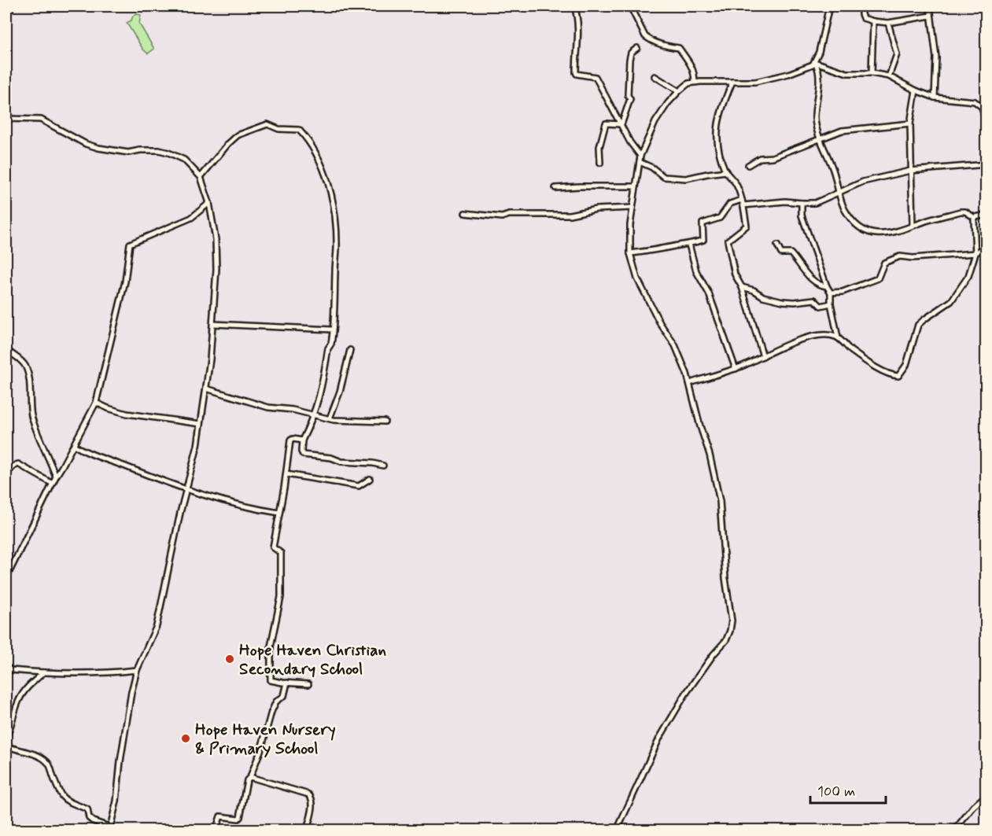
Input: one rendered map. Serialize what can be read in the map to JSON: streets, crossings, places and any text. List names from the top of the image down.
{
  "places": ["Hope Haven Christian Secondary School", "Hope Haven Nursery & Primary School"],
  "scale_bar": "100 m"
}
